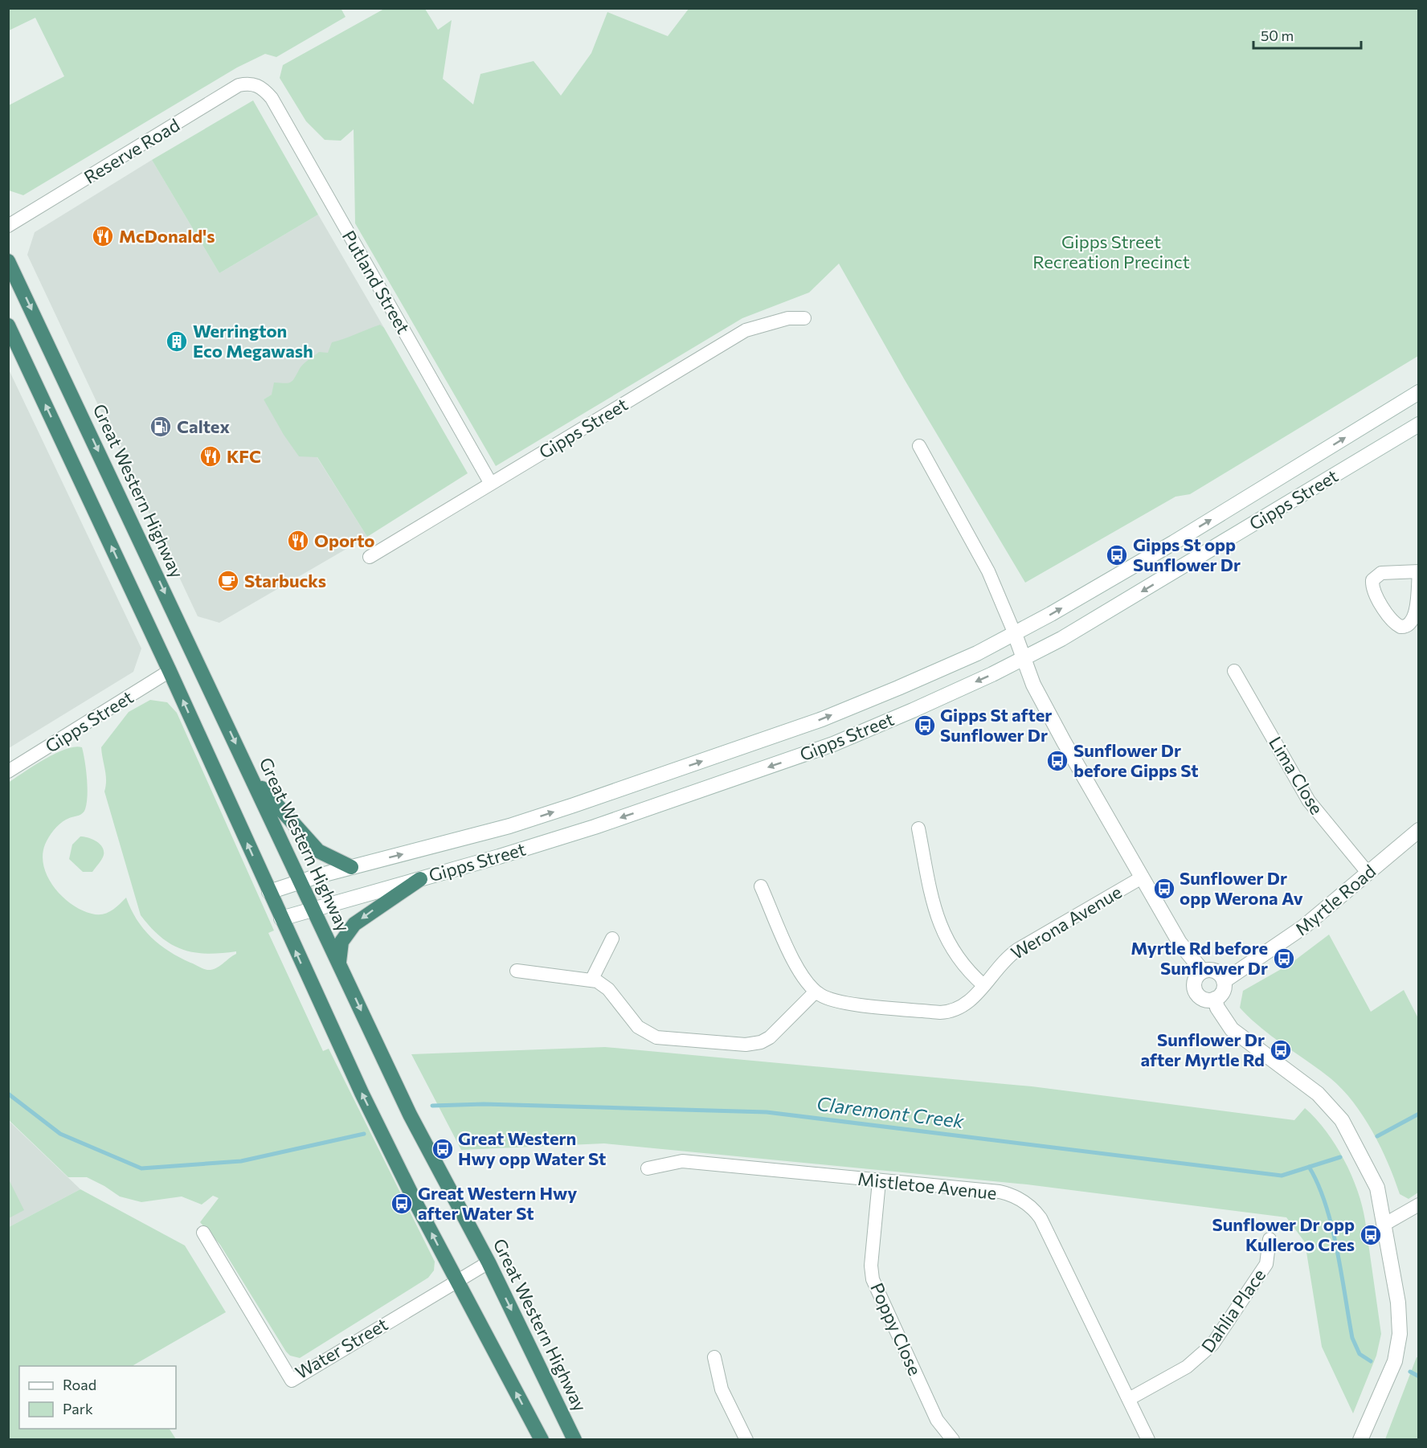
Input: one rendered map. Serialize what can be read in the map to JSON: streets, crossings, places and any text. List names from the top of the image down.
{
  "streets": {
    "highway": ["Great Western Highway"],
    "main road": ["Gipps Street", "Myrtle Road"],
    "street": [
      "Reserve Road",
      "Putland Street",
      "Lima Close",
      "Werona Avenue",
      "Mistletoe Avenue",
      "Dahlia Place",
      "Poppy Close",
      "Water Street"
    ]
  },
  "crossings": [
    ["Reserve Road", "Putland Street"],
    ["Putland Street", "Gipps Street"],
    ["Gipps Street", "Great Western Highway"],
    ["Great Western Highway", "Water Street"],
    ["Lima Close", "Myrtle Road"],
    ["Mistletoe Avenue", "Dahlia Place"],
    ["Mistletoe Avenue", "Poppy Close"]
  ],
  "water": ["Claremont Creek"],
  "parks": ["Gipps Street Recreation Precinct"],
  "places": {
    "restaurant": ["McDonald's", "KFC", "Oporto"],
    "building": ["Werrington Eco Megawash"],
    "fuel station": ["Caltex"],
    "bus stop": [
      "Gipps St opp Sunflower Dr",
      "Gipps St after Sunflower Dr",
      "Sunflower Dr before Gipps St",
      "Sunflower Dr opp Werona Av",
      "Myrtle Rd before Sunflower Dr",
      "Sunflower Dr after Myrtle Rd",
      "Great Western Hwy opp Water St",
      "Great Western Hwy after Water St",
      "Sunflower Dr opp Kulleroo Cres"
    ],
    "cafe": ["Starbucks"]
  },
  "legend": ["Road", "Park"],
  "scale_bar": "50 m"
}
